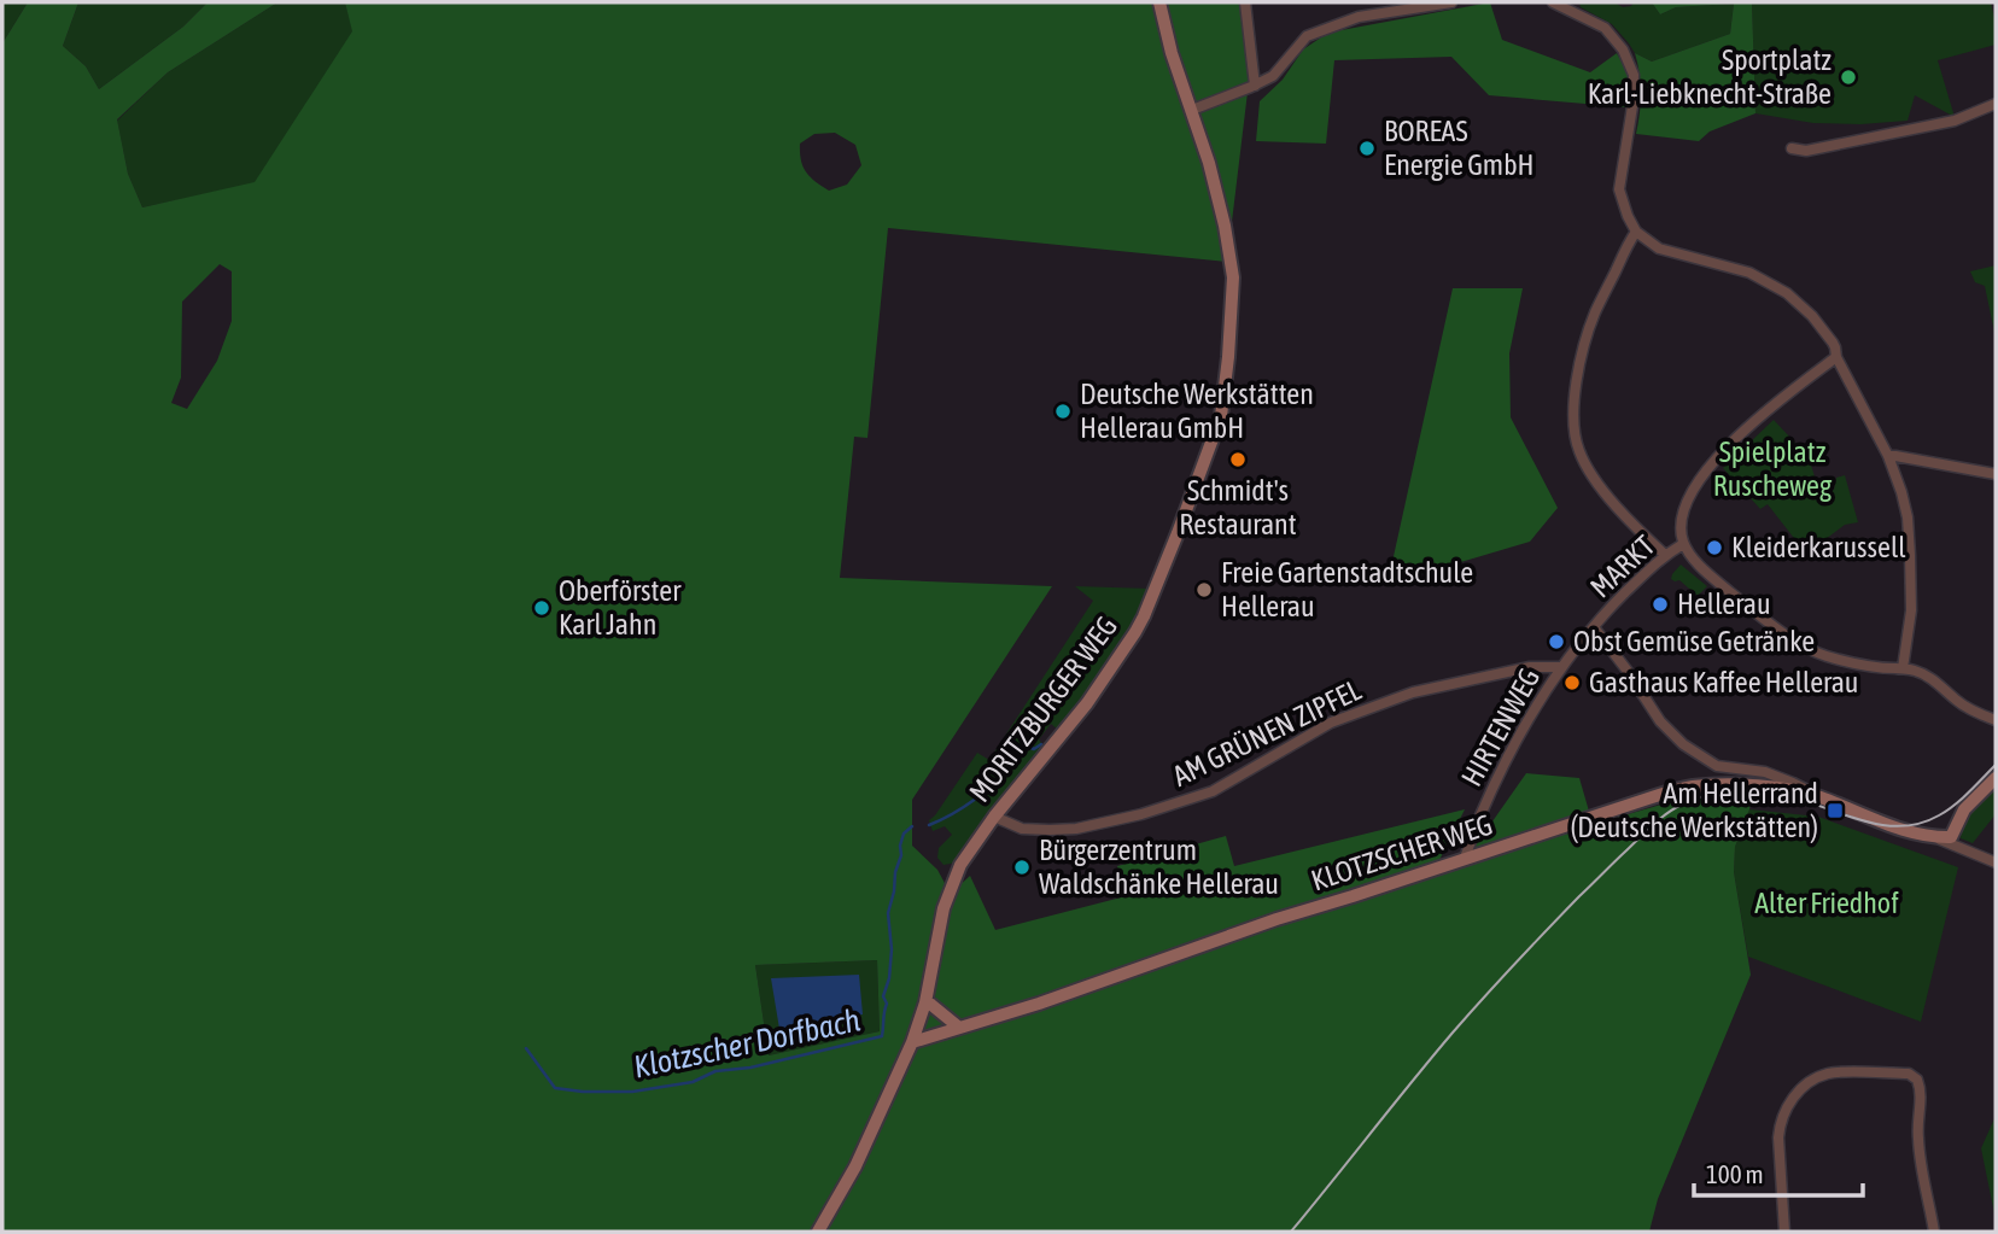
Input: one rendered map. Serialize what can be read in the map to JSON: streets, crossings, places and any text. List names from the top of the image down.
{
  "streets": {
    "street": [
      "MARKT",
      "MORITZBURGER WEG",
      "HIRTENWEG",
      "AM GRÜNEN ZIPFEL",
      "KLOTZSCHER WEG"
    ]
  },
  "crossings": [
    ["MARKT", "HIRTENWEG"],
    ["MARKT", "AM GRÜNEN ZIPFEL"],
    ["MORITZBURGER WEG", "AM GRÜNEN ZIPFEL"],
    ["MORITZBURGER WEG", "KLOTZSCHER WEG"],
    ["HIRTENWEG", "AM GRÜNEN ZIPFEL"],
    ["HIRTENWEG", "KLOTZSCHER WEG"]
  ],
  "water": ["Klotzscher Dorfbach"],
  "parks": ["Spielplatz Ruscheweg", "Alter Friedhof"],
  "places": {
    "other": [
      "Sportplatz Karl-Liebknecht-Straße",
      "BOREAS Energie GmbH",
      "Deutsche Werkstätten Hellerau GmbH",
      "Schmidt's Restaurant",
      "Kleiderkarussell",
      "Freie Gartenstadtschule Hellerau",
      "Hellerau",
      "Oberförster Karl Jahn",
      "Obst Gemüse Getränke",
      "Gasthaus Kaffee Hellerau",
      "Bürgerzentrum Waldschänke Hellerau"
    ],
    "transit": ["Am Hellerrand (Deutsche Werkstätten)"]
  },
  "scale_bar": "100 m"
}
